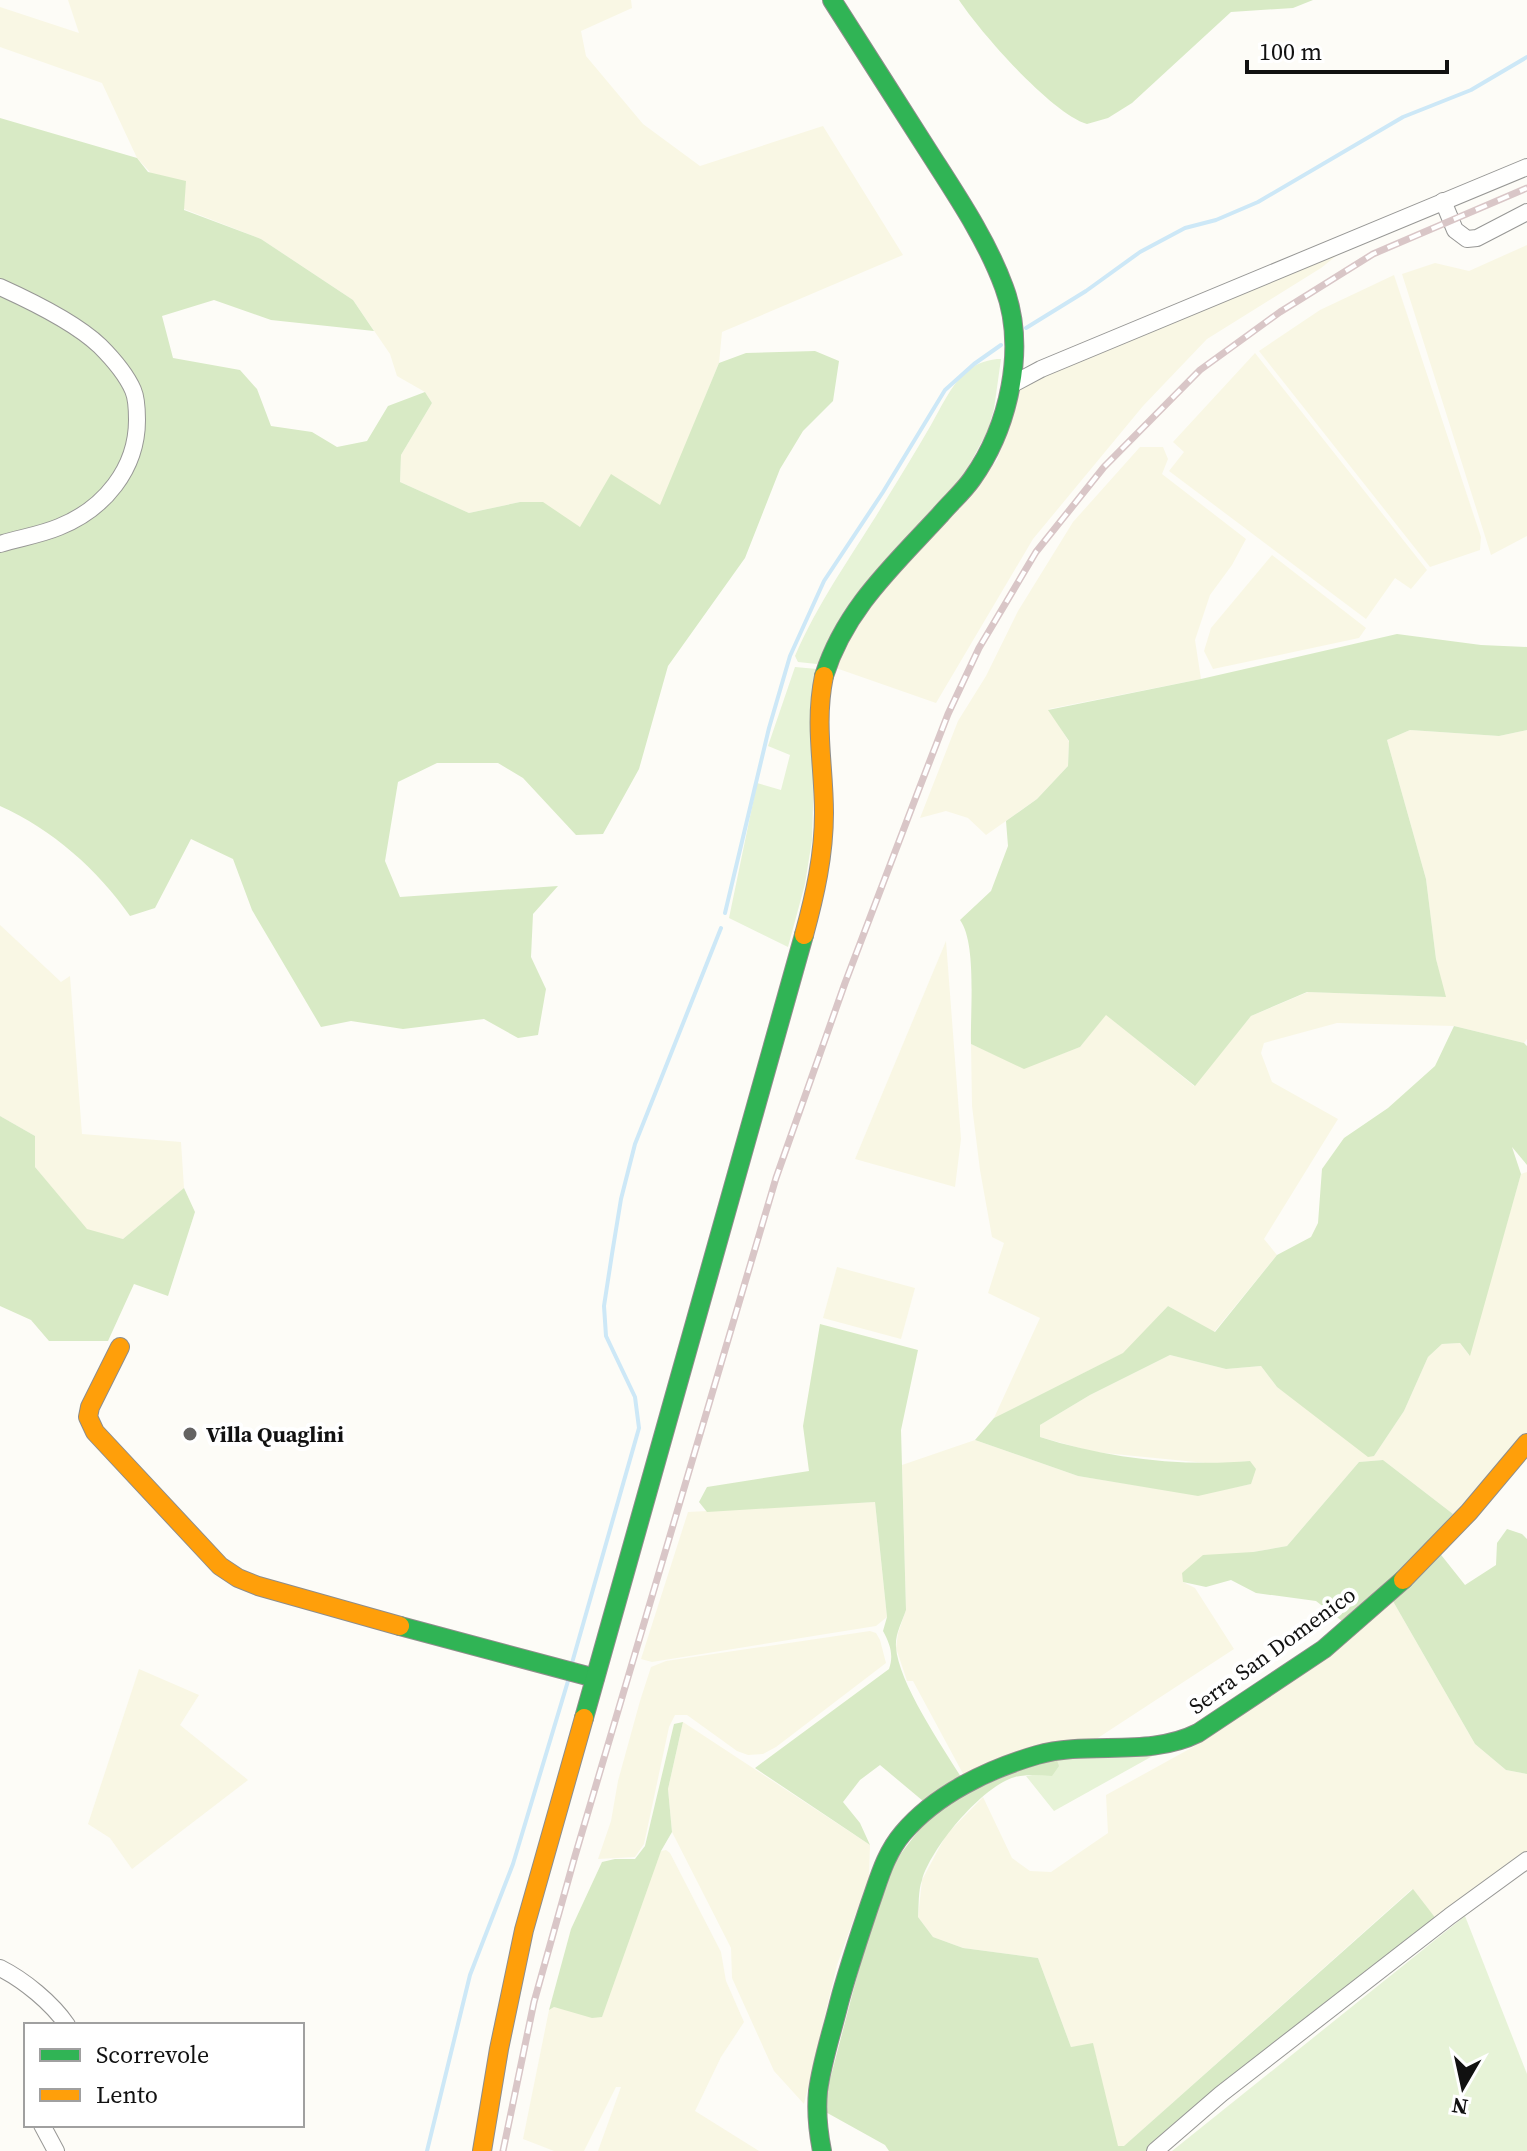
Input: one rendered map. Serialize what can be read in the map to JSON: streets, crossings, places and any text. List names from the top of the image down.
{
  "streets": {
    "street": ["Serra San Domenico"]
  },
  "places": ["Villa Quaglini"],
  "legend": ["Scorrevole", "Lento"],
  "scale_bar": "100 m",
  "north": "bottom"
}
